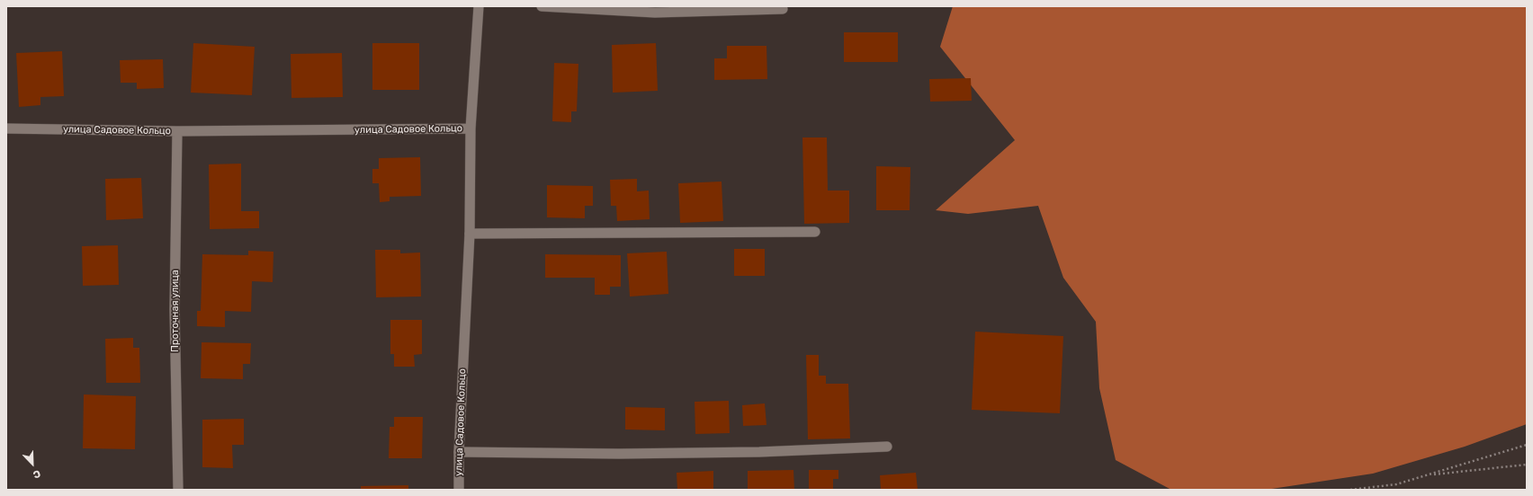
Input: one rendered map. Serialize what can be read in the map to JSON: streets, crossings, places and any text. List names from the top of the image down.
{
  "streets": {
    "street": ["улица Садовое Кольцо", "Проточная улица"]
  },
  "crossings": [
    ["улица Садовое Кольцо", "Проточная улица"]
  ],
  "north": "bottom right"
}
